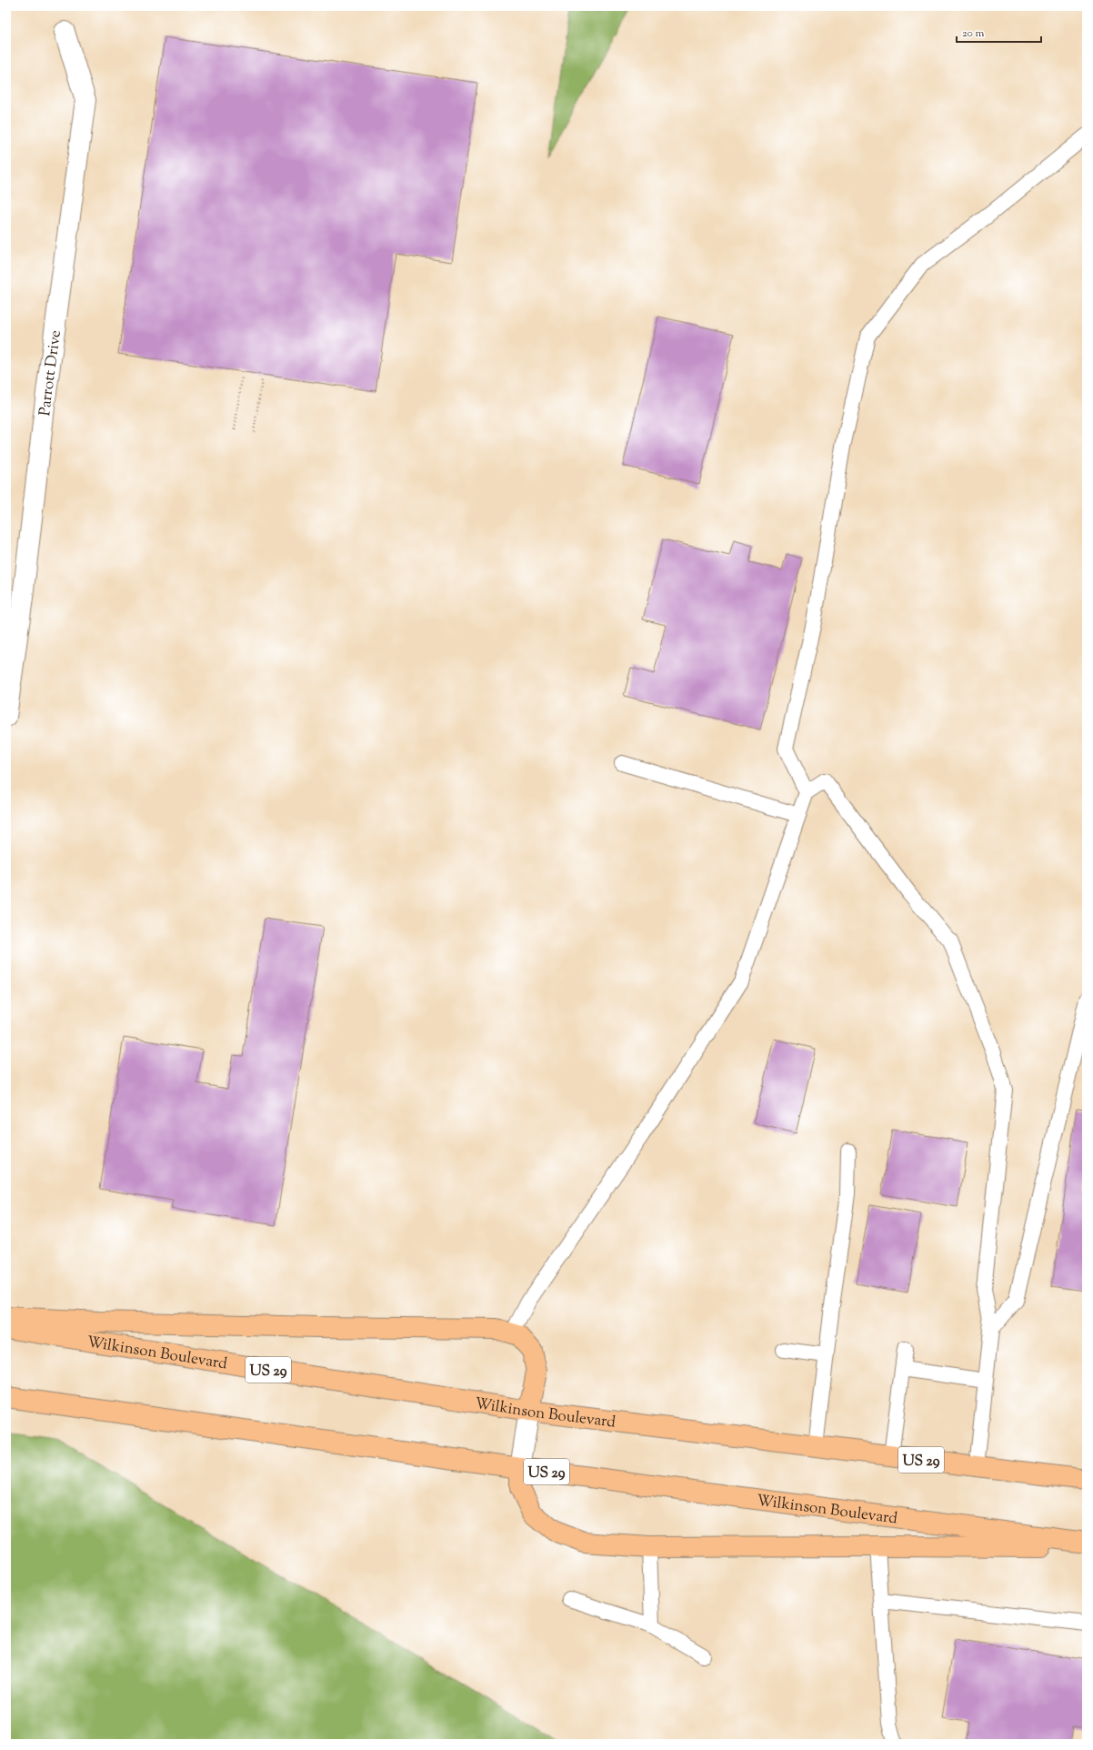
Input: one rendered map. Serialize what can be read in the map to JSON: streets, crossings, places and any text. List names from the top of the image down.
{
  "streets": {
    "main road": ["Wilkinson Boulevard", "US 29"],
    "street": ["Parrott Drive"]
  },
  "scale_bar": "20 m"
}
